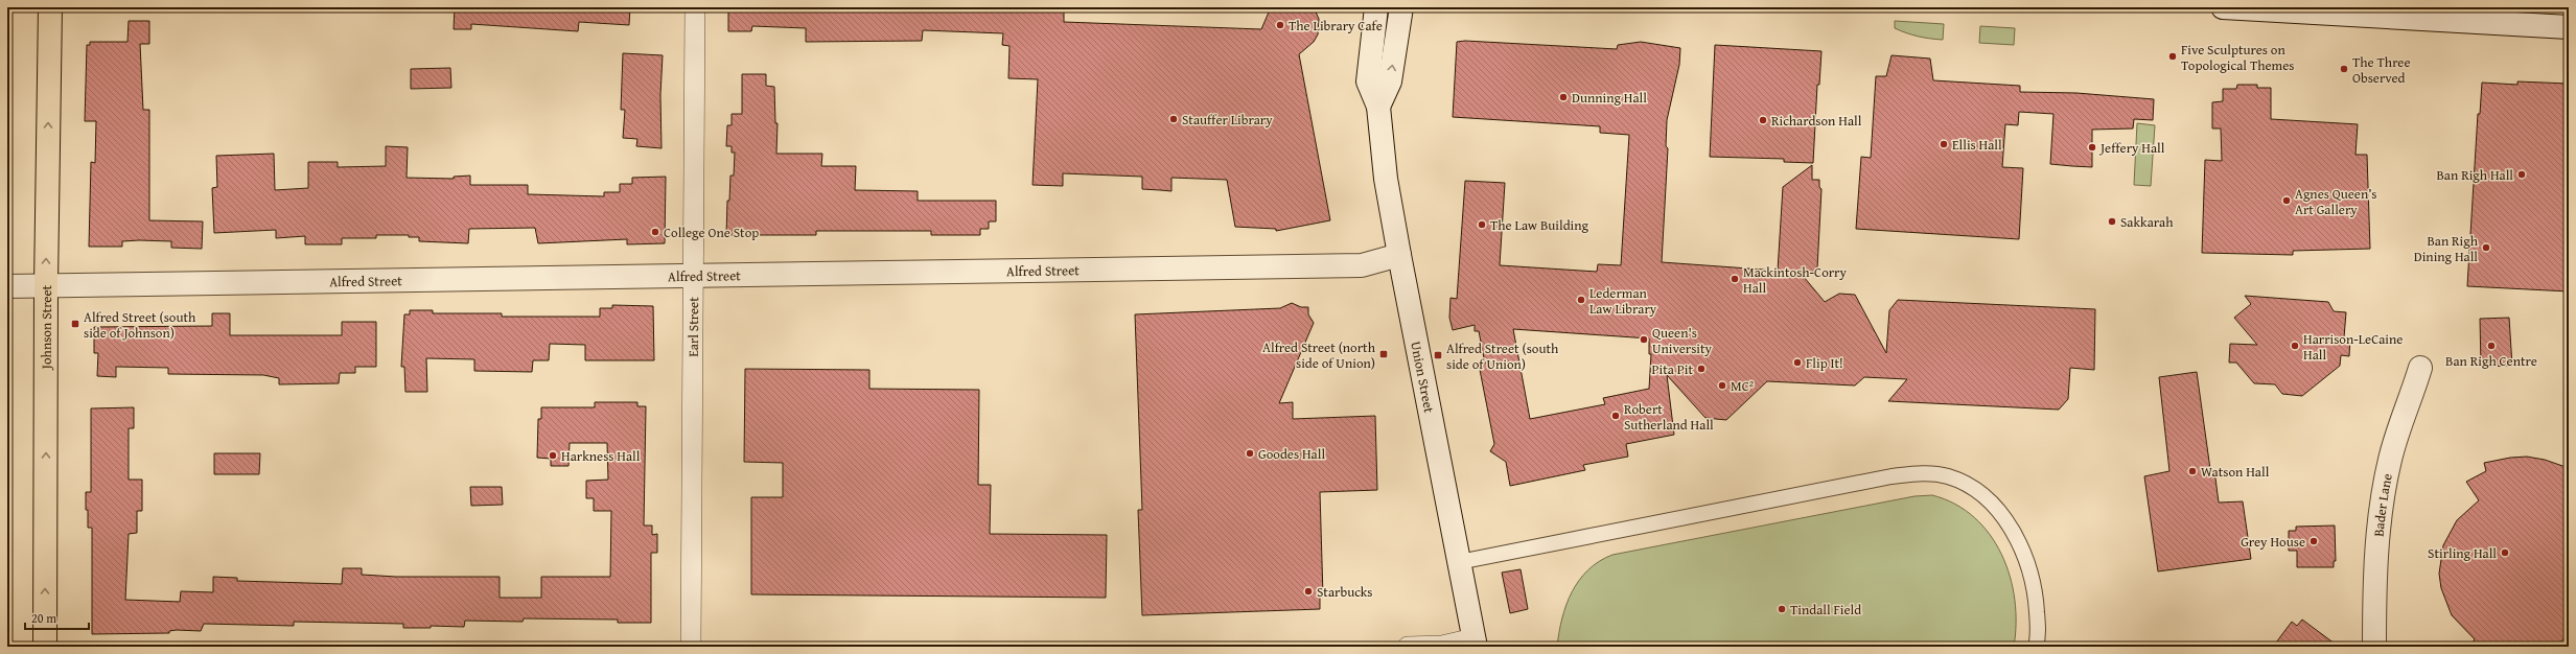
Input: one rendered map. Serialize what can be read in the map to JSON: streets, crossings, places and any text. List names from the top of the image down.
{
  "streets": {
    "main road": ["Johnson Street"],
    "street": [
      "Alfred Street",
      "Earl Street",
      "Union Street",
      "Bader Lane"
    ]
  },
  "crossings": [
    ["Alfred Street", "Johnson Street"],
    ["Alfred Street", "Earl Street"],
    ["Alfred Street", "Union Street"]
  ],
  "one_way": ["Johnson Street"],
  "places": {
    "other": [
      "The Library Cafe",
      "Five Sculptures on Topological Themes",
      "The Three Observed",
      "Dunning Hall",
      "Stauffer Library",
      "Richardson Hall",
      "Ellis Hall",
      "Jeffery Hall",
      "Ban Righ Hall",
      "Agnes Queen’s Art Gallery",
      "Sakkarah",
      "The Law Building",
      "College One Stop",
      "Ban Righ Dining Hall",
      "Mackintosh-Corry Hall",
      "Lederman Law Library",
      "Queen's University",
      "Harrison-LeCaine Hall",
      "Ban Righ Centre",
      "Flip It!",
      "Pita Pit",
      "MC²",
      "Robert Sutherland Hall",
      "Goodes Hall",
      "Harkness Hall",
      "Watson Hall",
      "Grey House",
      "Stirling Hall",
      "Starbucks",
      "Tindall Field"
    ],
    "transit": ["Alfred Street (south side of Johnson)", "Alfred Street (north side of Union)", "Alfred Street (south side of Union)"]
  },
  "scale_bar": "20 m"
}
